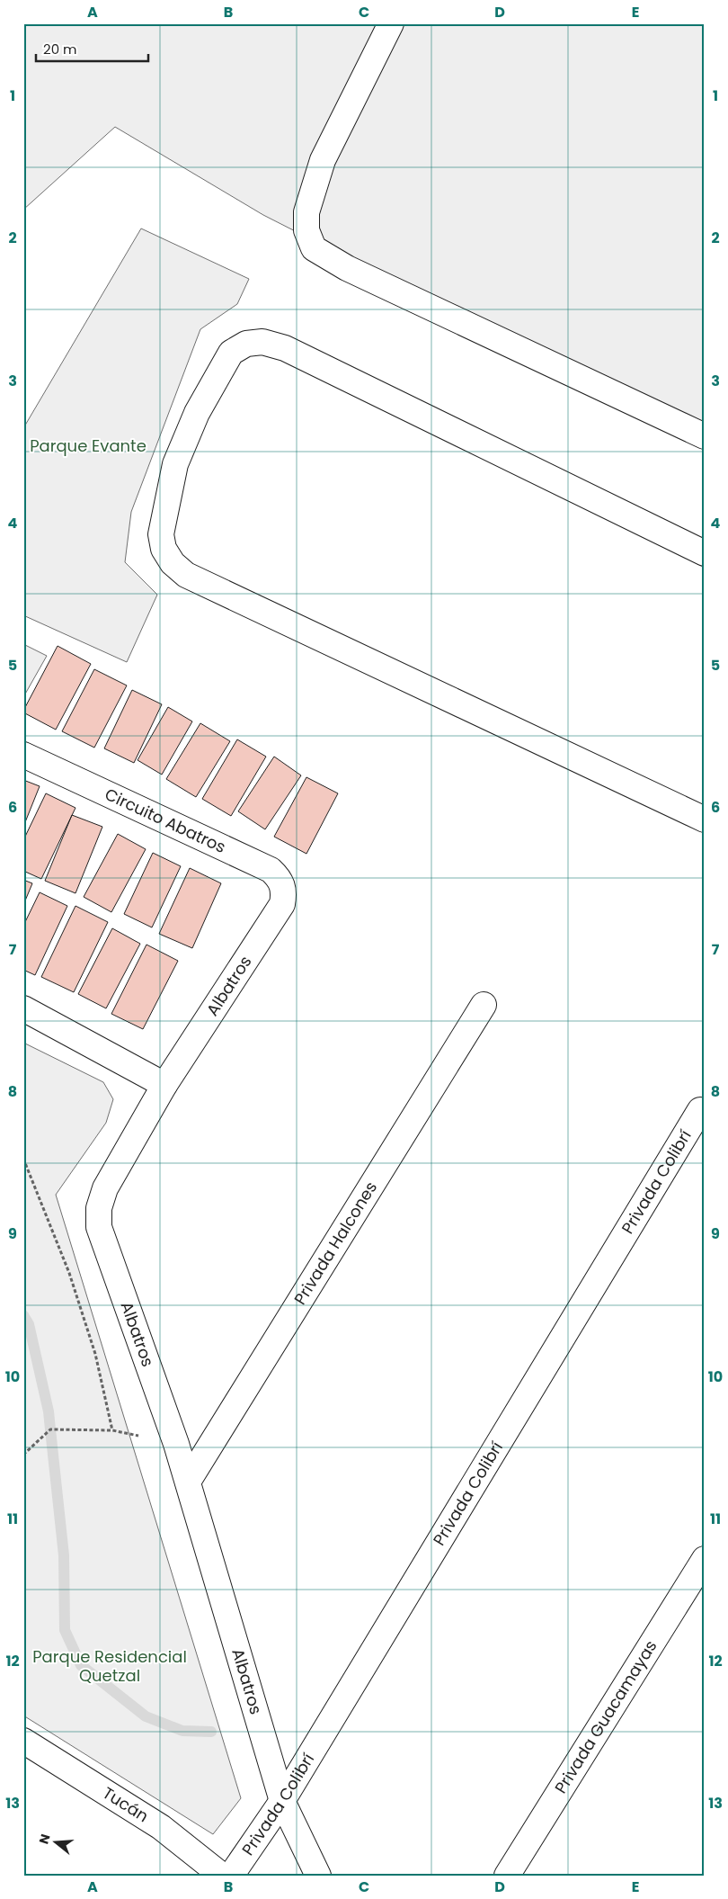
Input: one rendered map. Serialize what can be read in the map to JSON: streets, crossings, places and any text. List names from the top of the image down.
{
  "streets": {
    "street": [
      "Circuito Abatros",
      "Albatros",
      "Privada Colibrí",
      "Privada Halcones",
      "Privada Guacamayas",
      "Tucán"
    ]
  },
  "crossings": [
    ["Circuito Abatros", "Albatros"],
    ["Albatros", "Privada Colibrí"],
    ["Albatros", "Privada Halcones"]
  ],
  "parks": ["Parque Evante", "Parque Residencial Quetzal"],
  "scale_bar": "20 m",
  "north": "left",
  "grid": {
    "columns": [
      "A",
      "B",
      "C",
      "D",
      "E"
    ],
    "rows": [
      "1",
      "2",
      "3",
      "4",
      "5",
      "6",
      "7",
      "8",
      "9",
      "10",
      "11",
      "12",
      "13"
    ]
  }
}
